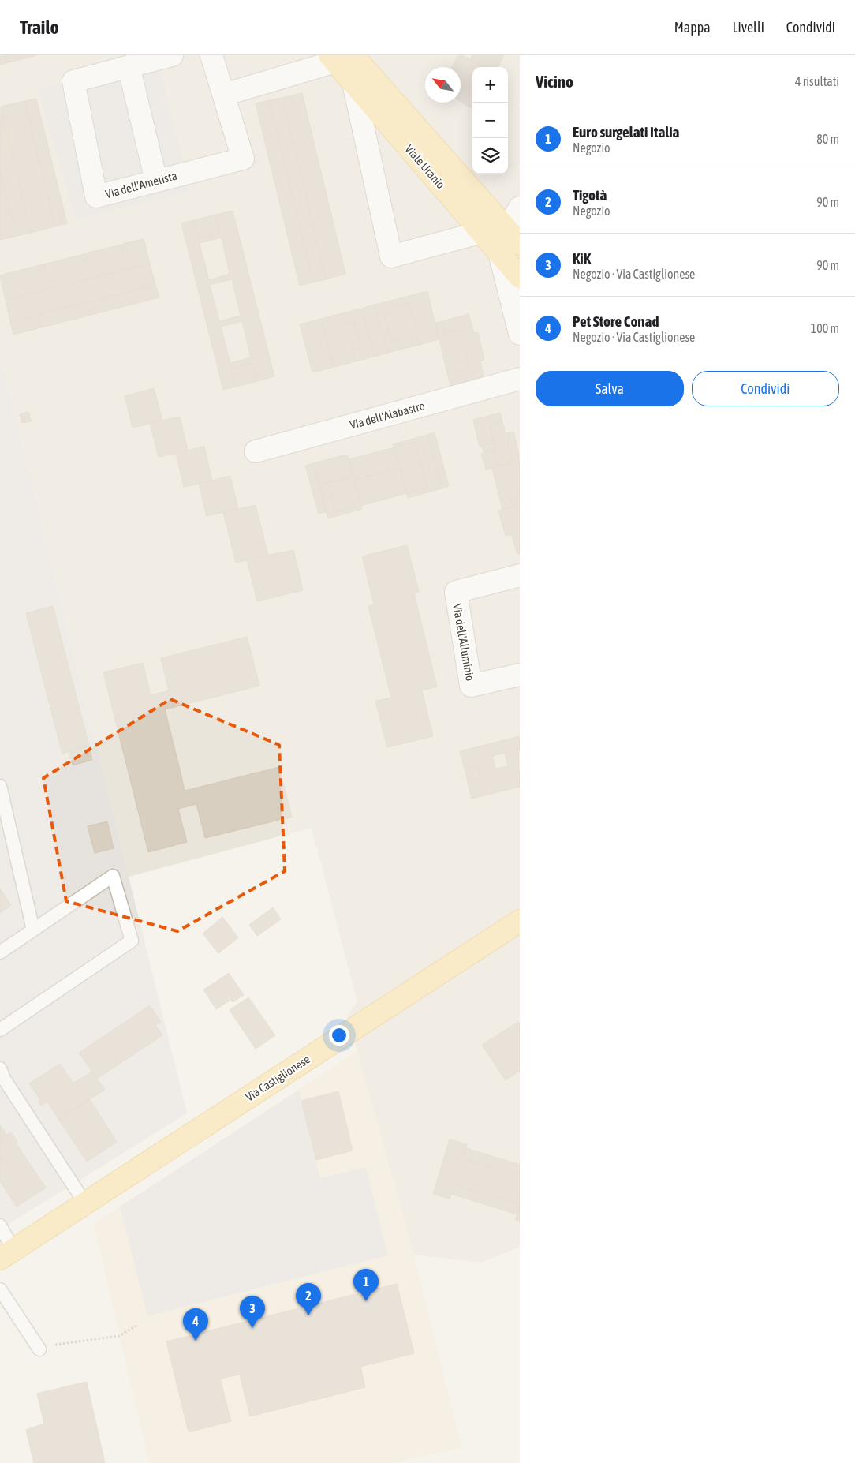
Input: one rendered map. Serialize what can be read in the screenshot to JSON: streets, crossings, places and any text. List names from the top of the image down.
{
  "streets": {
    "main road": ["Viale Uranio", "Via Castiglionese"],
    "street": ["Via dell'Ametista", "Via dell'Alabastro", "Via dell'Alluminio"]
  },
  "north": "top left",
  "page": {
    "header": "Trailo",
    "nav": ["Mappa", "Livelli", "Condividi"],
    "heading": ["Vicino", "4 risultati"],
    "map_buttons": ["+", "−"],
    "list": [
      {
        "mark": "1",
        "name": "Euro surgelati Italia",
        "note": "Negozio",
        "value": "80 m"
      },
      {
        "mark": "2",
        "name": "Tigotà",
        "note": "Negozio",
        "value": "90 m"
      },
      {
        "mark": "3",
        "name": "KiK",
        "note": "Negozio · Via Castiglionese",
        "value": "90 m"
      },
      {
        "mark": "4",
        "name": "Pet Store Conad",
        "note": "Negozio · Via Castiglionese",
        "value": "100 m"
      }
    ],
    "buttons": ["Salva", "Condividi"],
    "pins": [
      "1",
      "2",
      "3",
      "4"
    ]
  }
}
